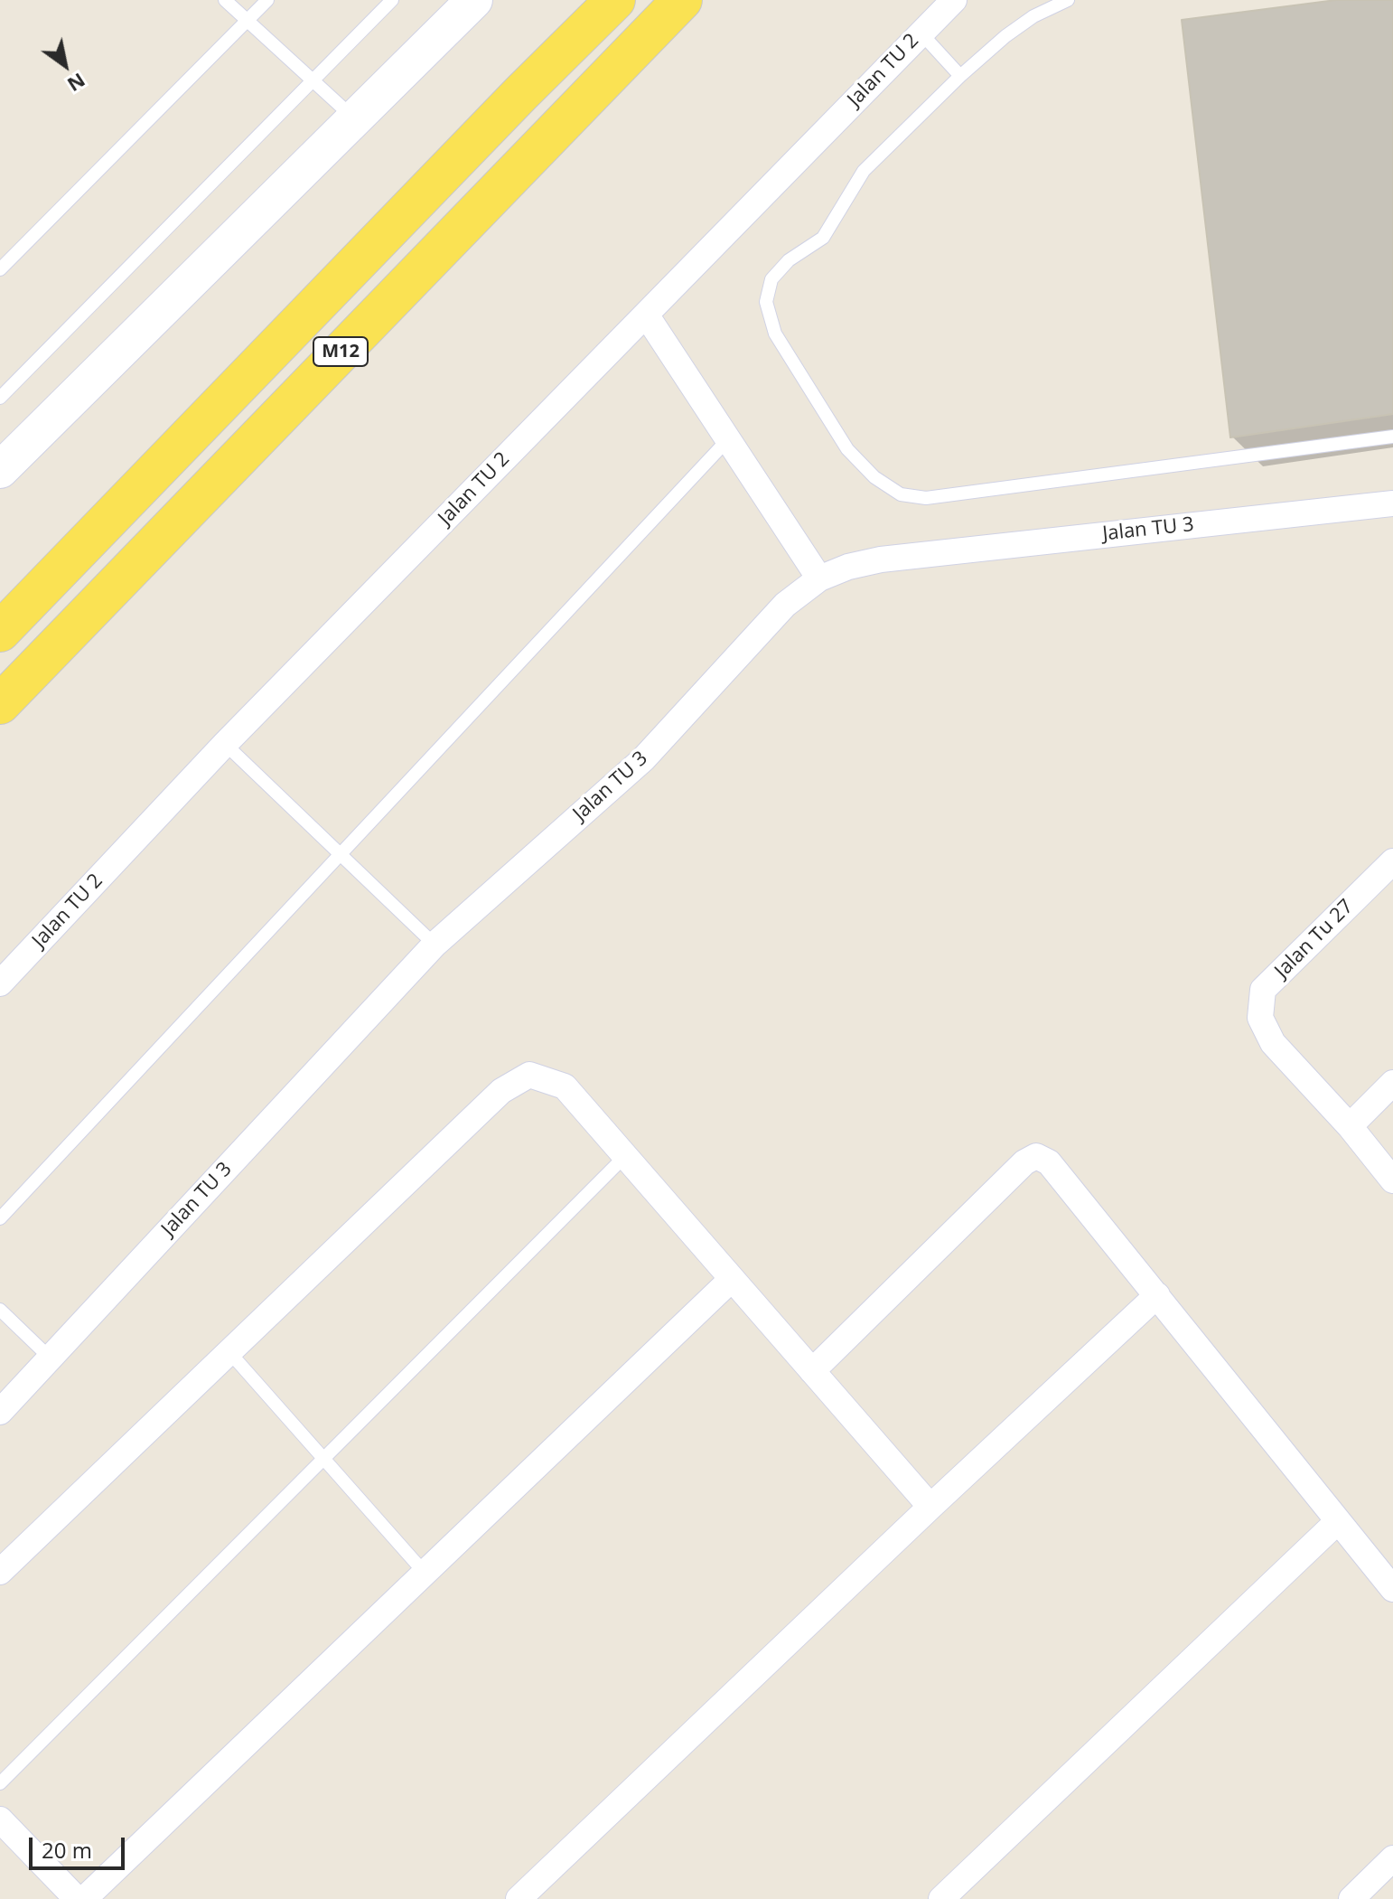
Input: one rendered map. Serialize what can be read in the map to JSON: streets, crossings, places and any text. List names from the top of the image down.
{
  "streets": {
    "main road": ["M12"],
    "street": ["Jalan TU 2", "Jalan TU 3", "Jalan Tu 27"]
  },
  "scale_bar": "20 m",
  "north": "bottom right"
}
